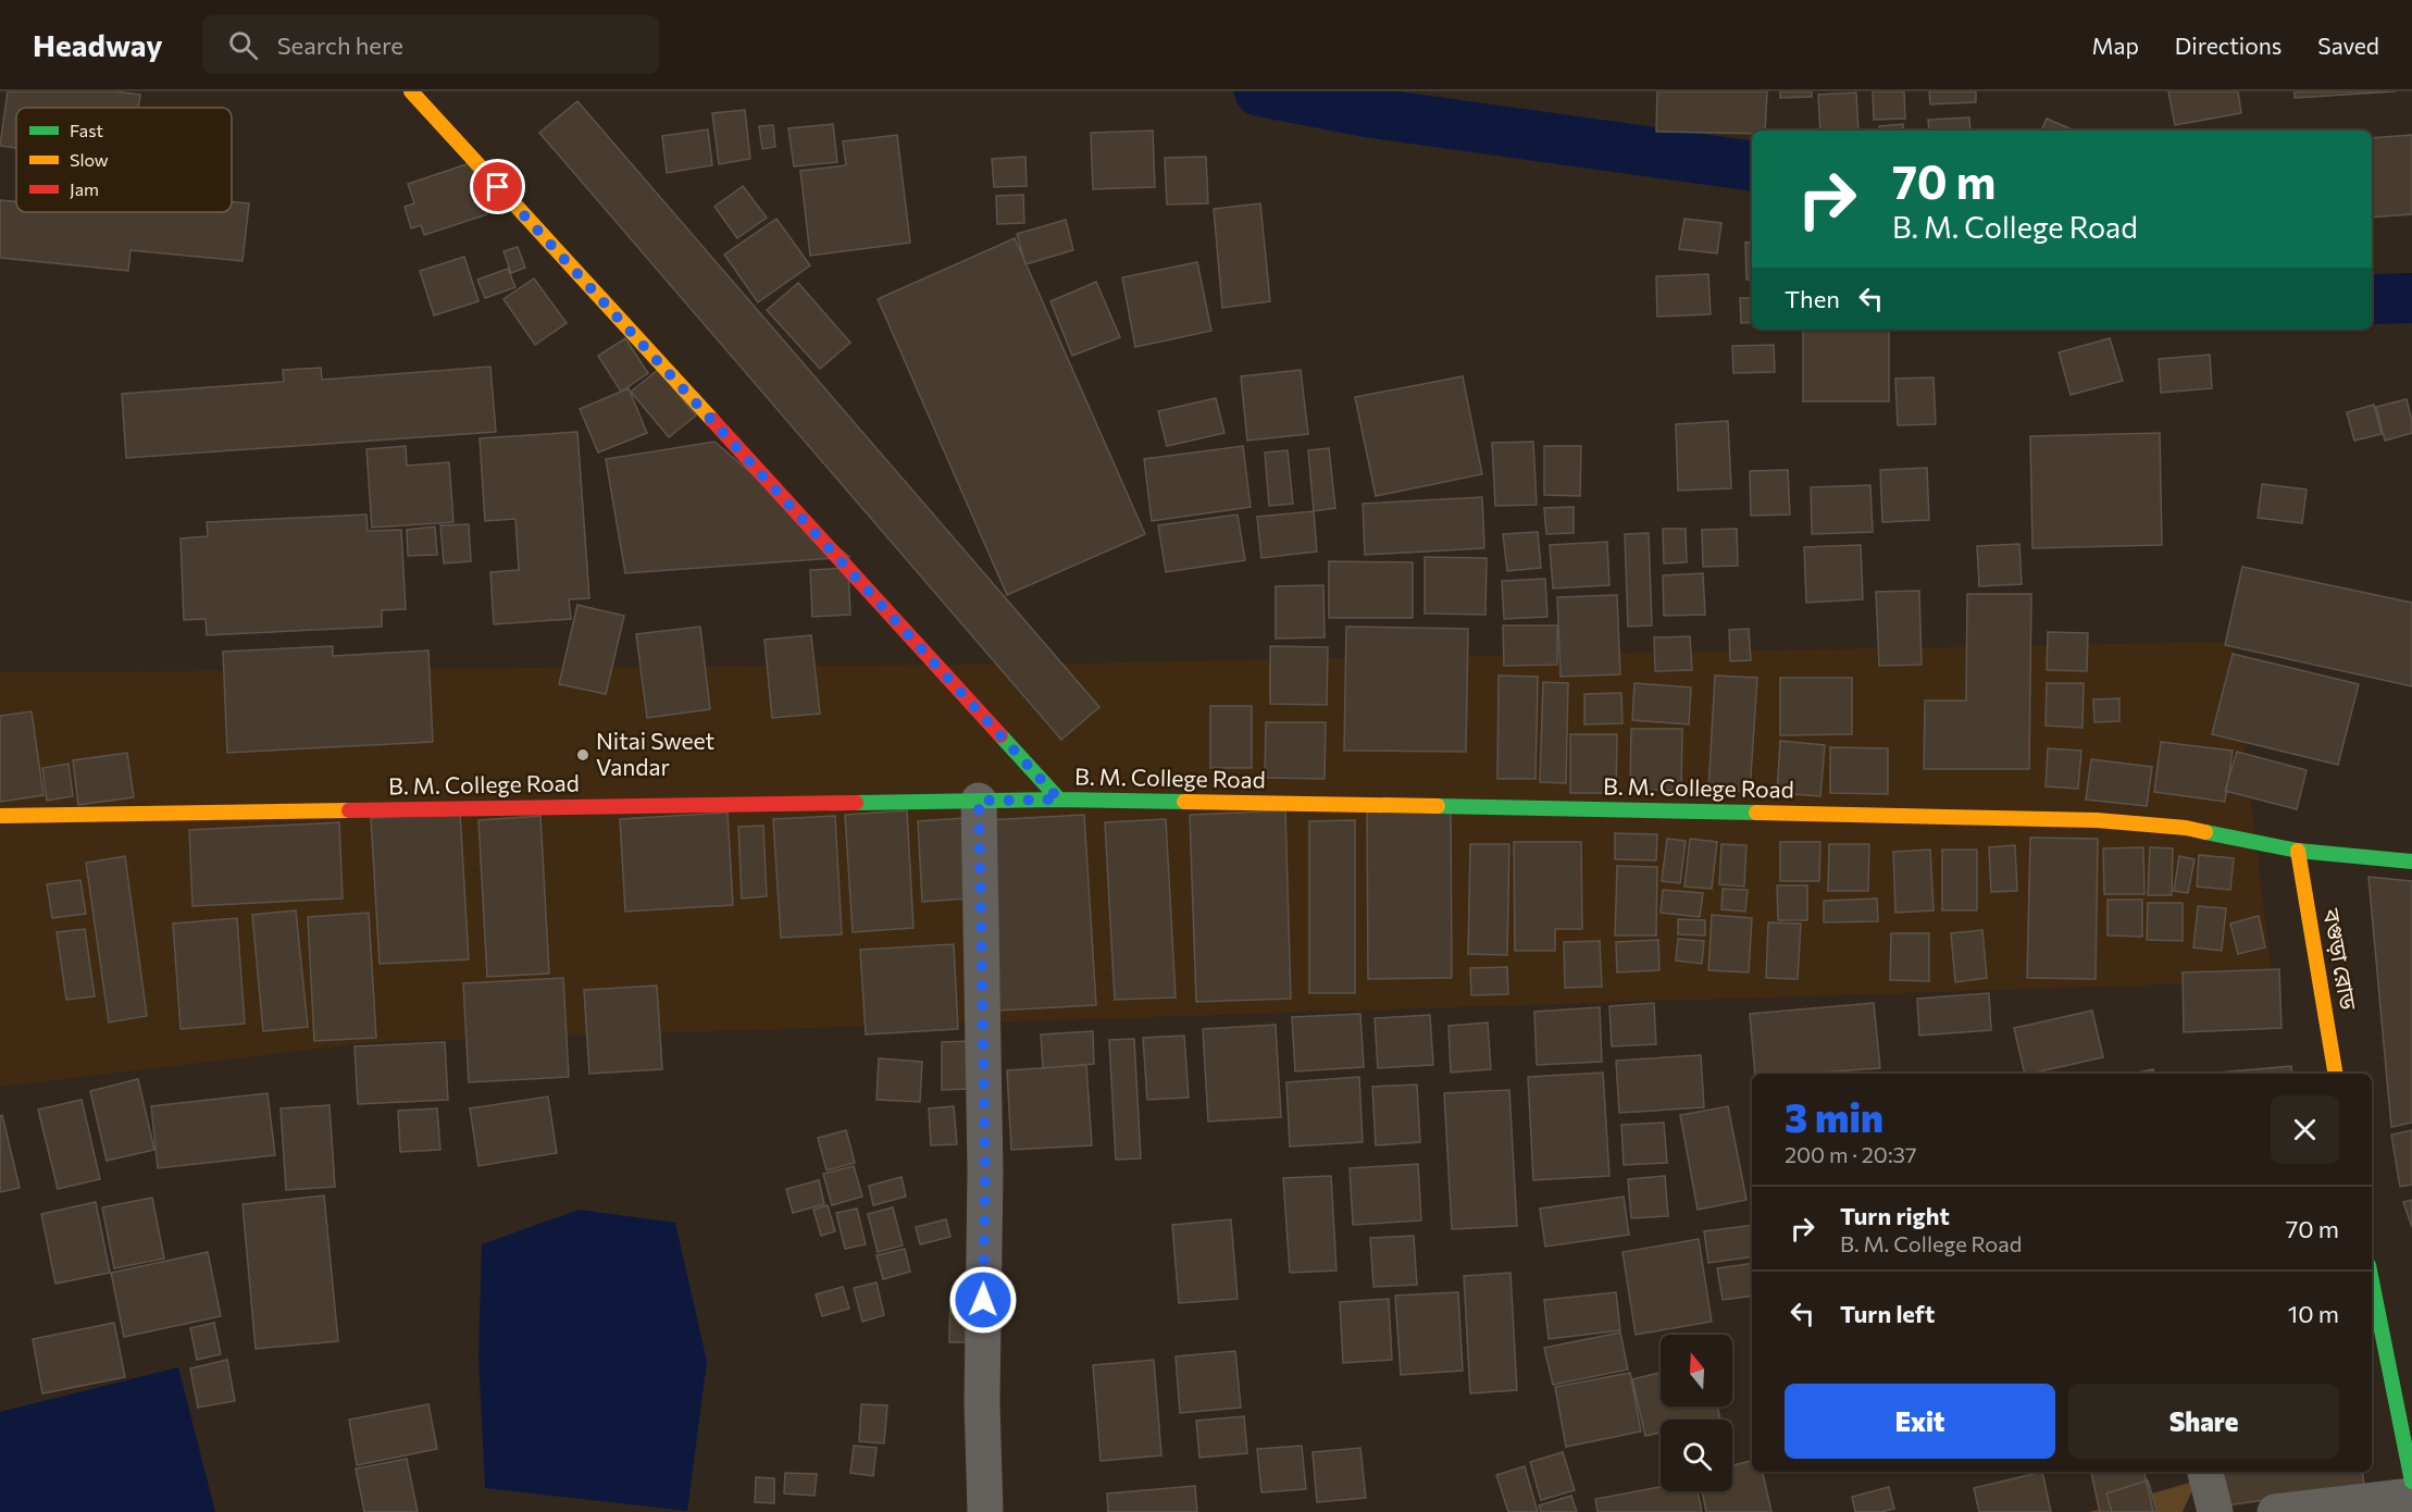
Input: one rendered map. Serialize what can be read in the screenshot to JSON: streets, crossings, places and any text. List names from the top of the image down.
{
  "streets": {
    "main road": ["B. M. College Road", "বগুড়া রোড"]
  },
  "crossings": [
    ["B. M. College Road", "বগুড়া রোড"]
  ],
  "places": ["Nitai Sweet Vandar"],
  "legend": ["Fast", "Slow", "Jam"],
  "north": "top",
  "page": {
    "header": "Headway",
    "search": "Search here",
    "nav": ["Map", "Directions", "Saved"],
    "turn": ["70 m", "B. M. College Road"],
    "then": "Then",
    "heading": ["3 min", "200 m · 20:37"],
    "list": [
      {
        "name": "Turn right",
        "note": "B. M. College Road",
        "value": "70 m"
      },
      {
        "name": "Turn left",
        "value": "10 m"
      }
    ],
    "buttons": ["Exit", "Share"]
  }
}
